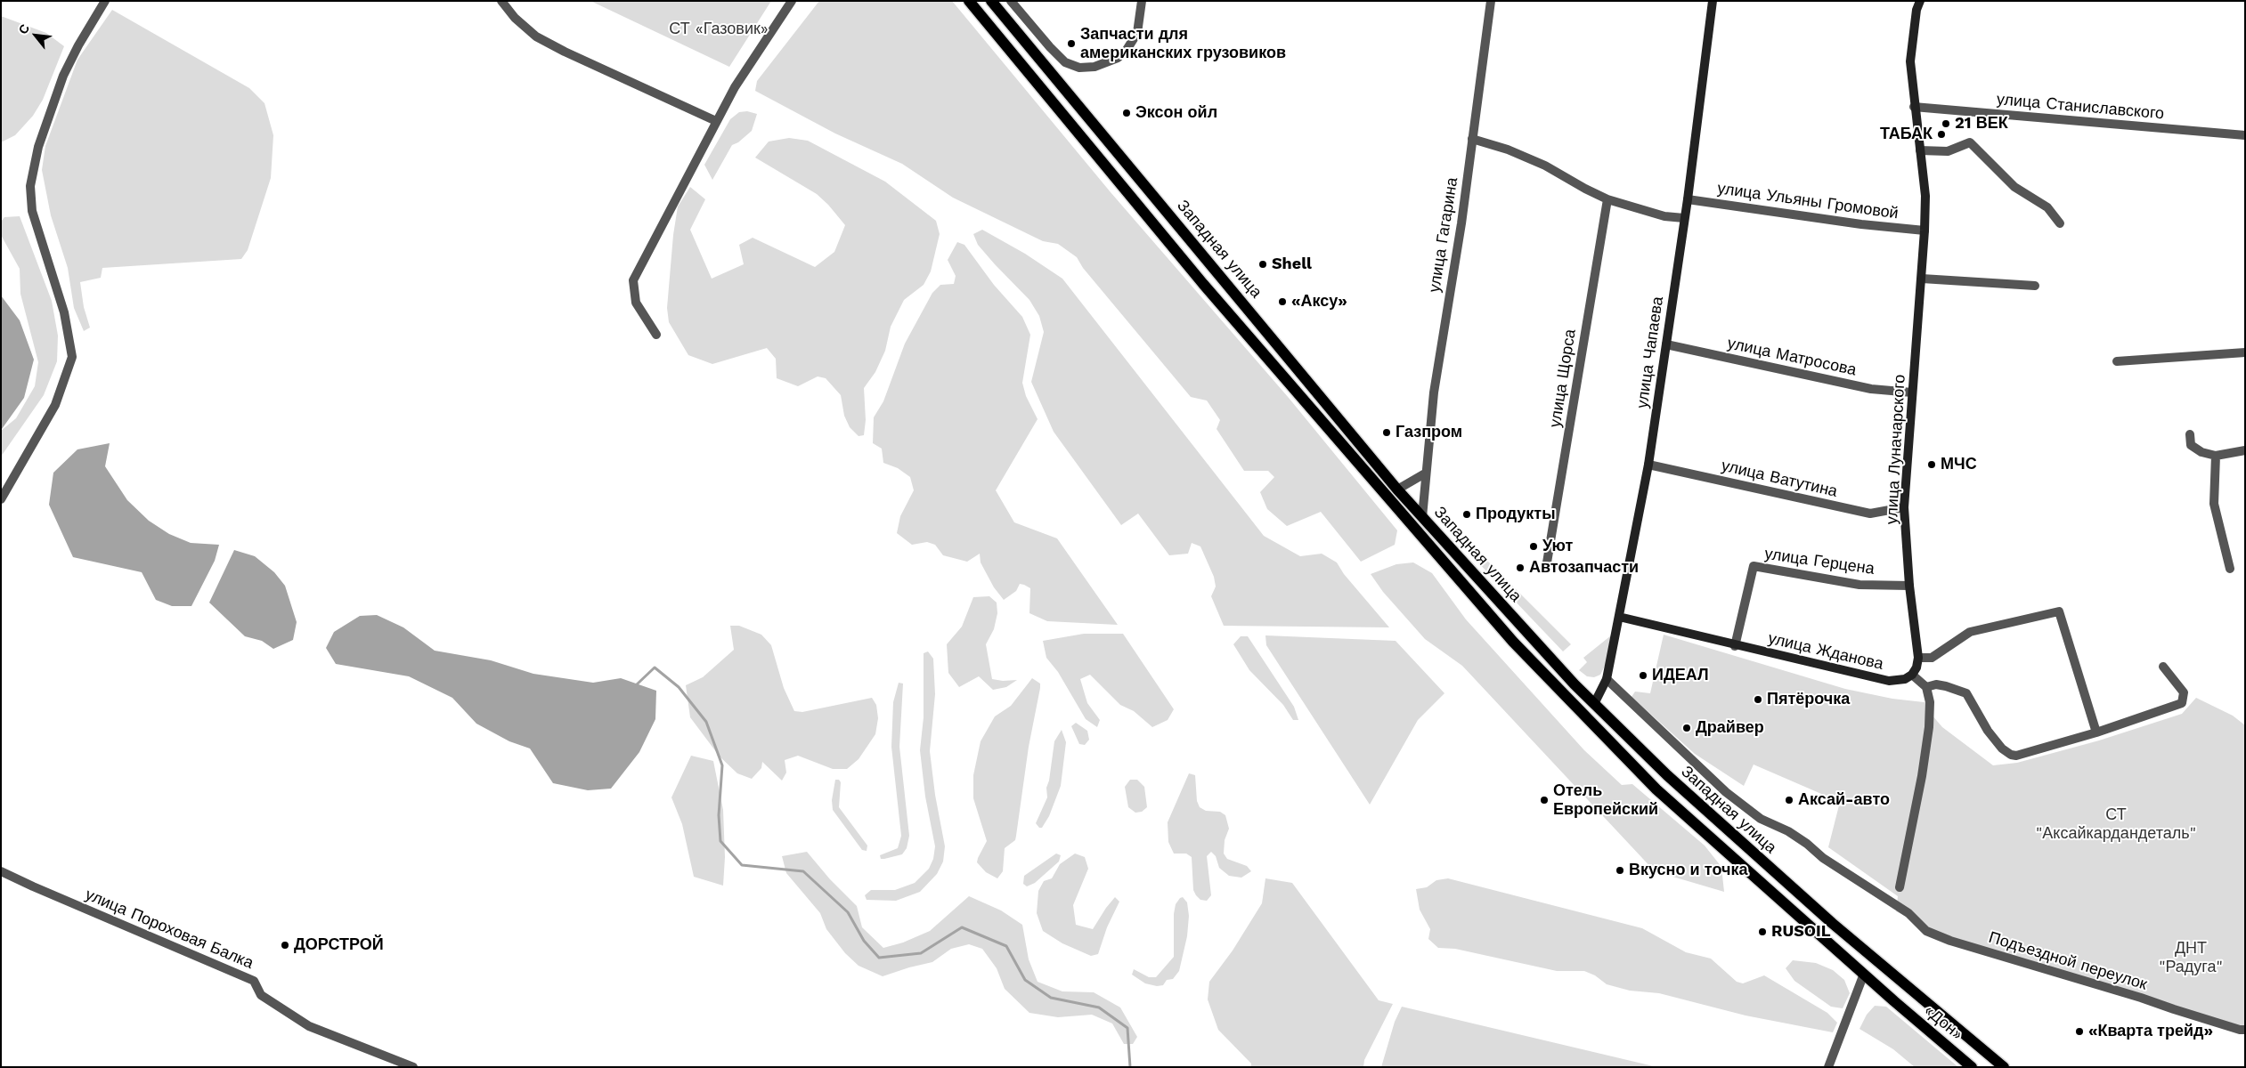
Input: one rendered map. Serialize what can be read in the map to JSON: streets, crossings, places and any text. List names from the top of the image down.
{
  "streets": {
    "main road": [
      "Западная улица",
      "улица Чапаева",
      "улица Луначарского",
      "улица Жданова",
      "«Дон»"
    ],
    "street": [
      "улица Станиславского",
      "улица Ульяны Громовой",
      "улица Гагарина",
      "улица Матросова",
      "улица Щорса",
      "улица Ватутина",
      "улица Герцена",
      "улица Пороховая Балка",
      "Подъездной переулок"
    ]
  },
  "crossings": [
    ["улица Станиславского", "улица Луначарского"],
    ["улица Ульяны Громовой", "улица Чапаева"],
    ["улица Ульяны Громовой", "улица Луначарского"],
    ["улица Гагарина", "Западная улица"],
    ["Западная улица", "улица Чапаева"],
    ["Западная улица", "Подъездной переулок"],
    ["Западная улица", "«Дон»"],
    ["улица Чапаева", "улица Матросова"],
    ["улица Чапаева", "улица Ватутина"],
    ["улица Чапаева", "улица Жданова"],
    ["улица Матросова", "улица Луначарского"],
    ["улица Луначарского", "улица Ватутина"],
    ["улица Луначарского", "улица Герцена"],
    ["улица Луначарского", "улица Жданова"],
    ["улица Герцена", "улица Жданова"]
  ],
  "parks": ["СТ «Газовик»", "СТ \"Аксайкардандеталь\"", "ДНТ \"Радуга\""],
  "places": [
    "Запчасти для американских грузовиков",
    "Эксон ойл",
    "21 ВЕК",
    "ТАБАК",
    "Shell",
    "«Аксу»",
    "Газпром",
    "МЧС",
    "Продукты",
    "Уют",
    "Автозапчасти",
    "ИДЕАЛ",
    "Пятёрочка",
    "Драйвер",
    "Отель Европейский",
    "Аксай-авто",
    "Вкусно и точка",
    "RUSOIL",
    "ДОРСТРОЙ",
    "«Кварта трейд»"
  ],
  "north": "top left"
}
